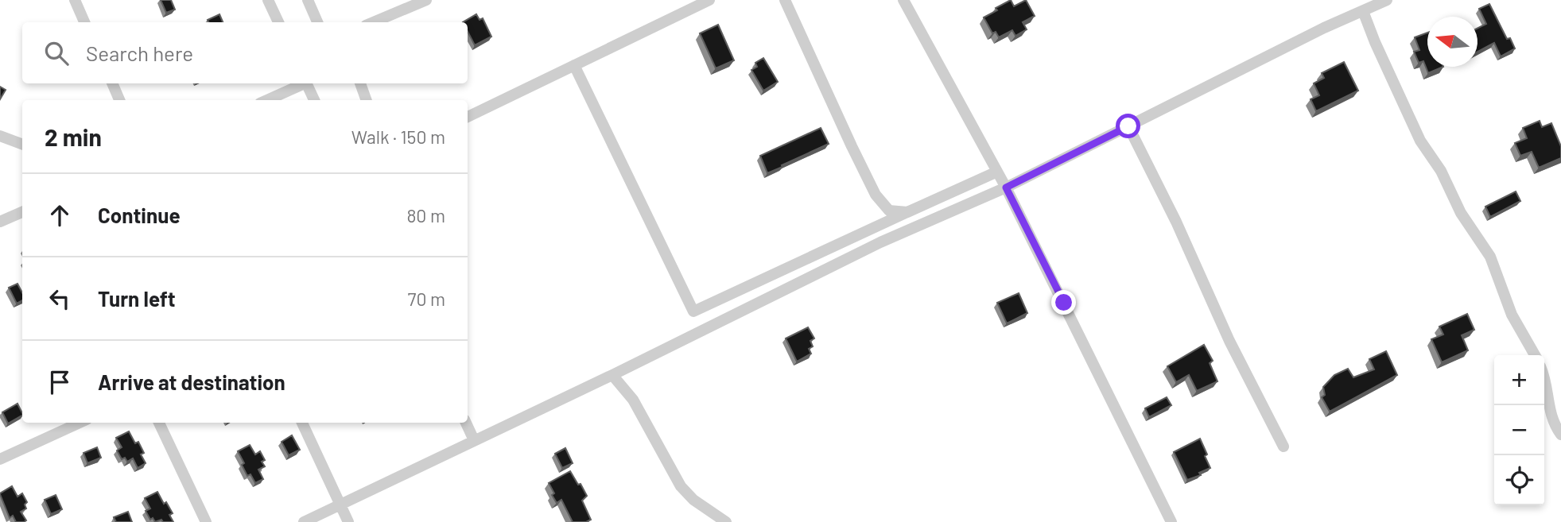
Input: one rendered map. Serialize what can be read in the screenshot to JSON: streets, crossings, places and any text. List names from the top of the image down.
{
  "north": "left",
  "page": {
    "search": "Search here",
    "heading": ["2 min", "Walk · 150 m"],
    "list": [
      ["Continue", "80 m"],
      ["Turn left", "70 m"],
      "Arrive at destination"
    ],
    "map_buttons": ["+", "−"]
  }
}
